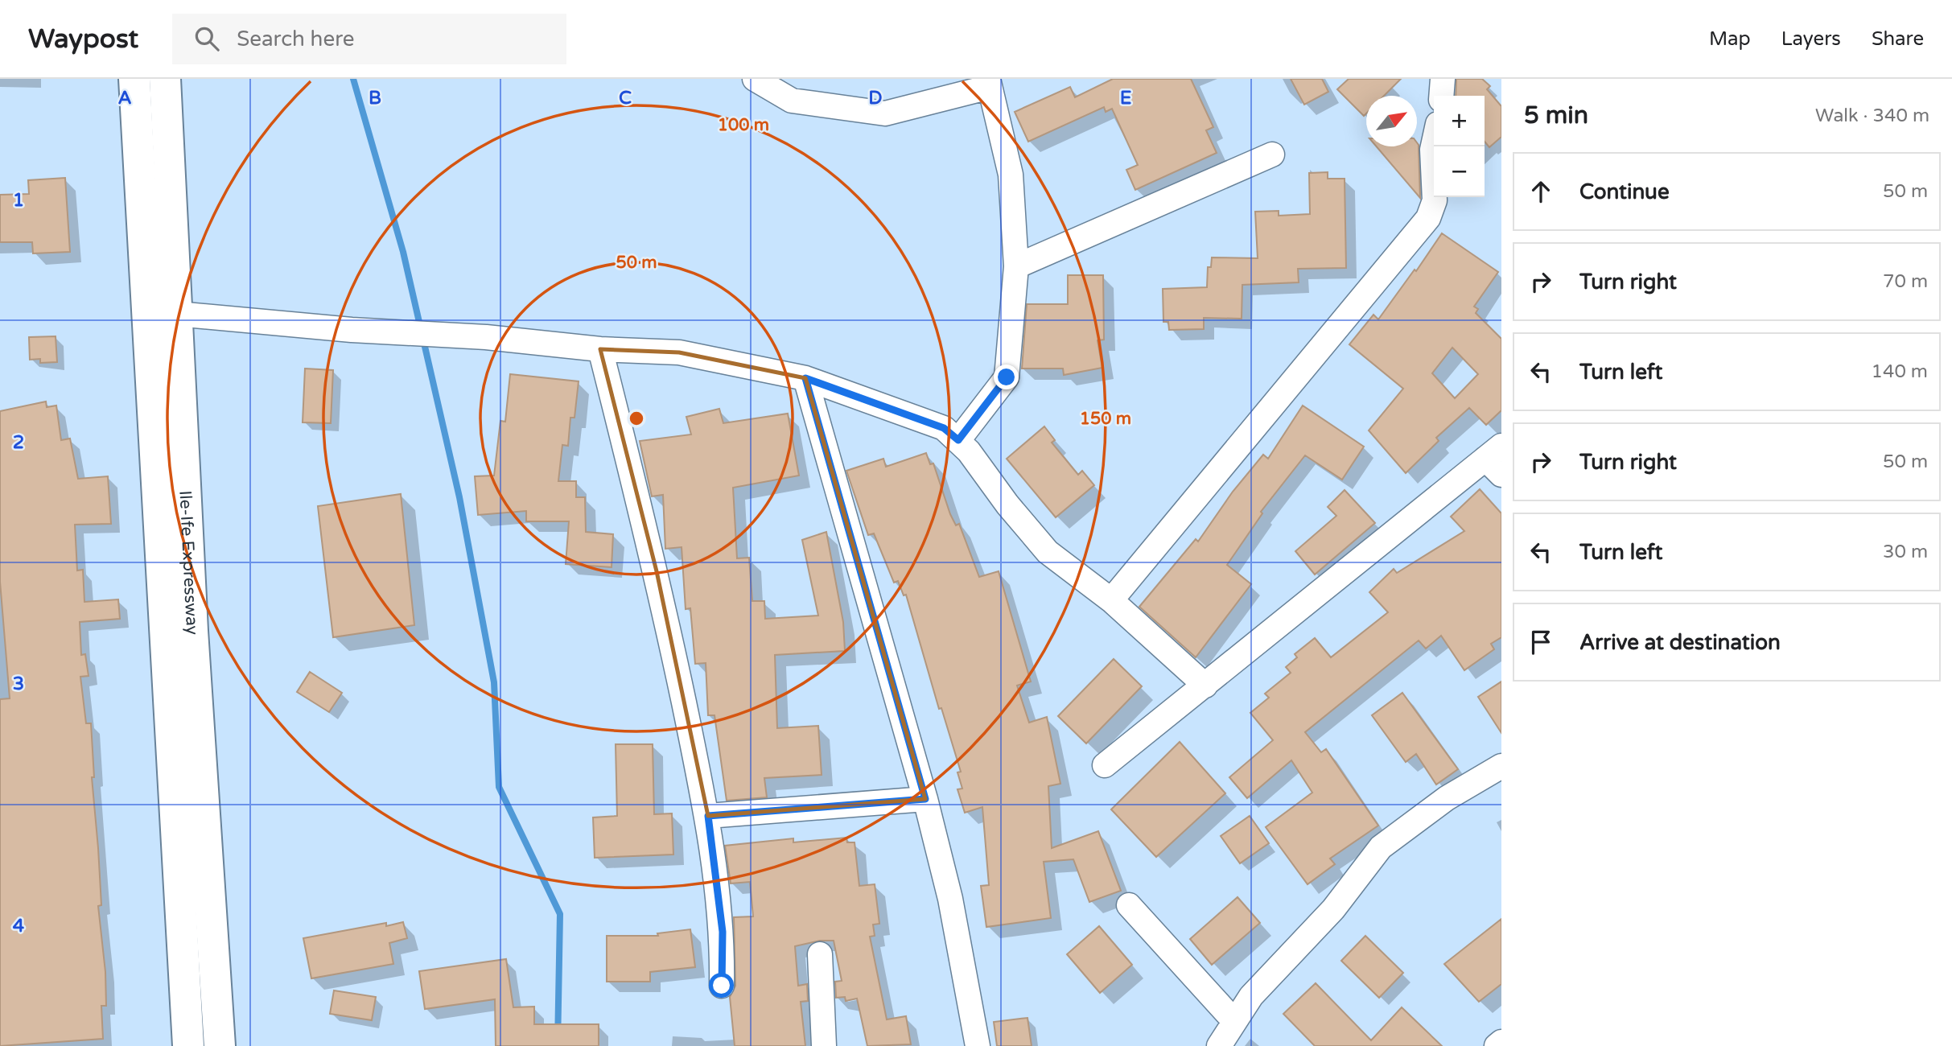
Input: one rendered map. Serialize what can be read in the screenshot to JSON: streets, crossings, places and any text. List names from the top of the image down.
{
  "streets": {
    "highway": ["Ile-Ife Expressway"]
  },
  "north": "top right",
  "page": {
    "header": "Waypost",
    "search": "Search here",
    "nav": ["Map", "Layers", "Share"],
    "heading": ["5 min", "Walk · 340 m"],
    "map_buttons": ["+", "−"],
    "list": [
      ["Continue", "50 m"],
      ["Turn right", "70 m"],
      ["Turn left", "140 m"],
      ["Turn right", "50 m"],
      ["Turn left", "30 m"],
      "Arrive at destination"
    ]
  },
  "grid": {
    "columns": [
      "A",
      "B",
      "C",
      "D",
      "E"
    ],
    "rows": [
      "1",
      "2",
      "3",
      "4"
    ]
  },
  "rings": ["100 m", "50 m", "150 m"]
}
